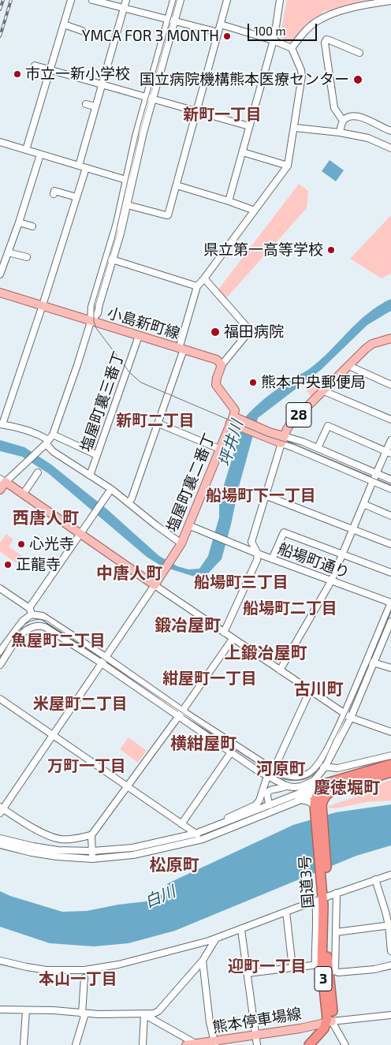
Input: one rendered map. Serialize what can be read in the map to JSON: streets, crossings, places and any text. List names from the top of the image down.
{
  "streets": {
    "highway": ["国道3号", "3"],
    "main road": [
      "小島新町線",
      "28",
      "塩屋町裏二番丁",
      "熊本停車場線"
    ],
    "street": ["塩屋町裏三番丁", "船場町通り"]
  },
  "crossings": [
    ["小島新町線", "塩屋町裏三番丁"],
    ["28", "塩屋町裏二番丁"],
    ["塩屋町裏二番丁", "船場町通り"],
    ["国道3号", "熊本停車場線"]
  ],
  "districts": [
    "新町一丁目",
    "新町二丁目",
    "船場町下一丁目",
    "西唐人町",
    "中唐人町",
    "船場町三丁目",
    "船場町二丁目",
    "鍛冶屋町",
    "魚屋町二丁目",
    "上鍛冶屋町",
    "紺屋町一丁目",
    "古川町",
    "米屋町二丁目",
    "横紺屋町",
    "万町一丁目",
    "河原町",
    "慶徳堀町",
    "松原町",
    "迎町一丁目",
    "本山一丁目"
  ],
  "water": ["坪井川", "白川"],
  "places": [
    "YMCA FOR 3 MONTH",
    "市立一新小学校",
    "国立病院機構熊本医療センター",
    "県立第一高等学校",
    "福田病院",
    "熊本中央郵便局",
    "心光寺",
    "正龍寺"
  ],
  "scale_bar": "100 m"
}
